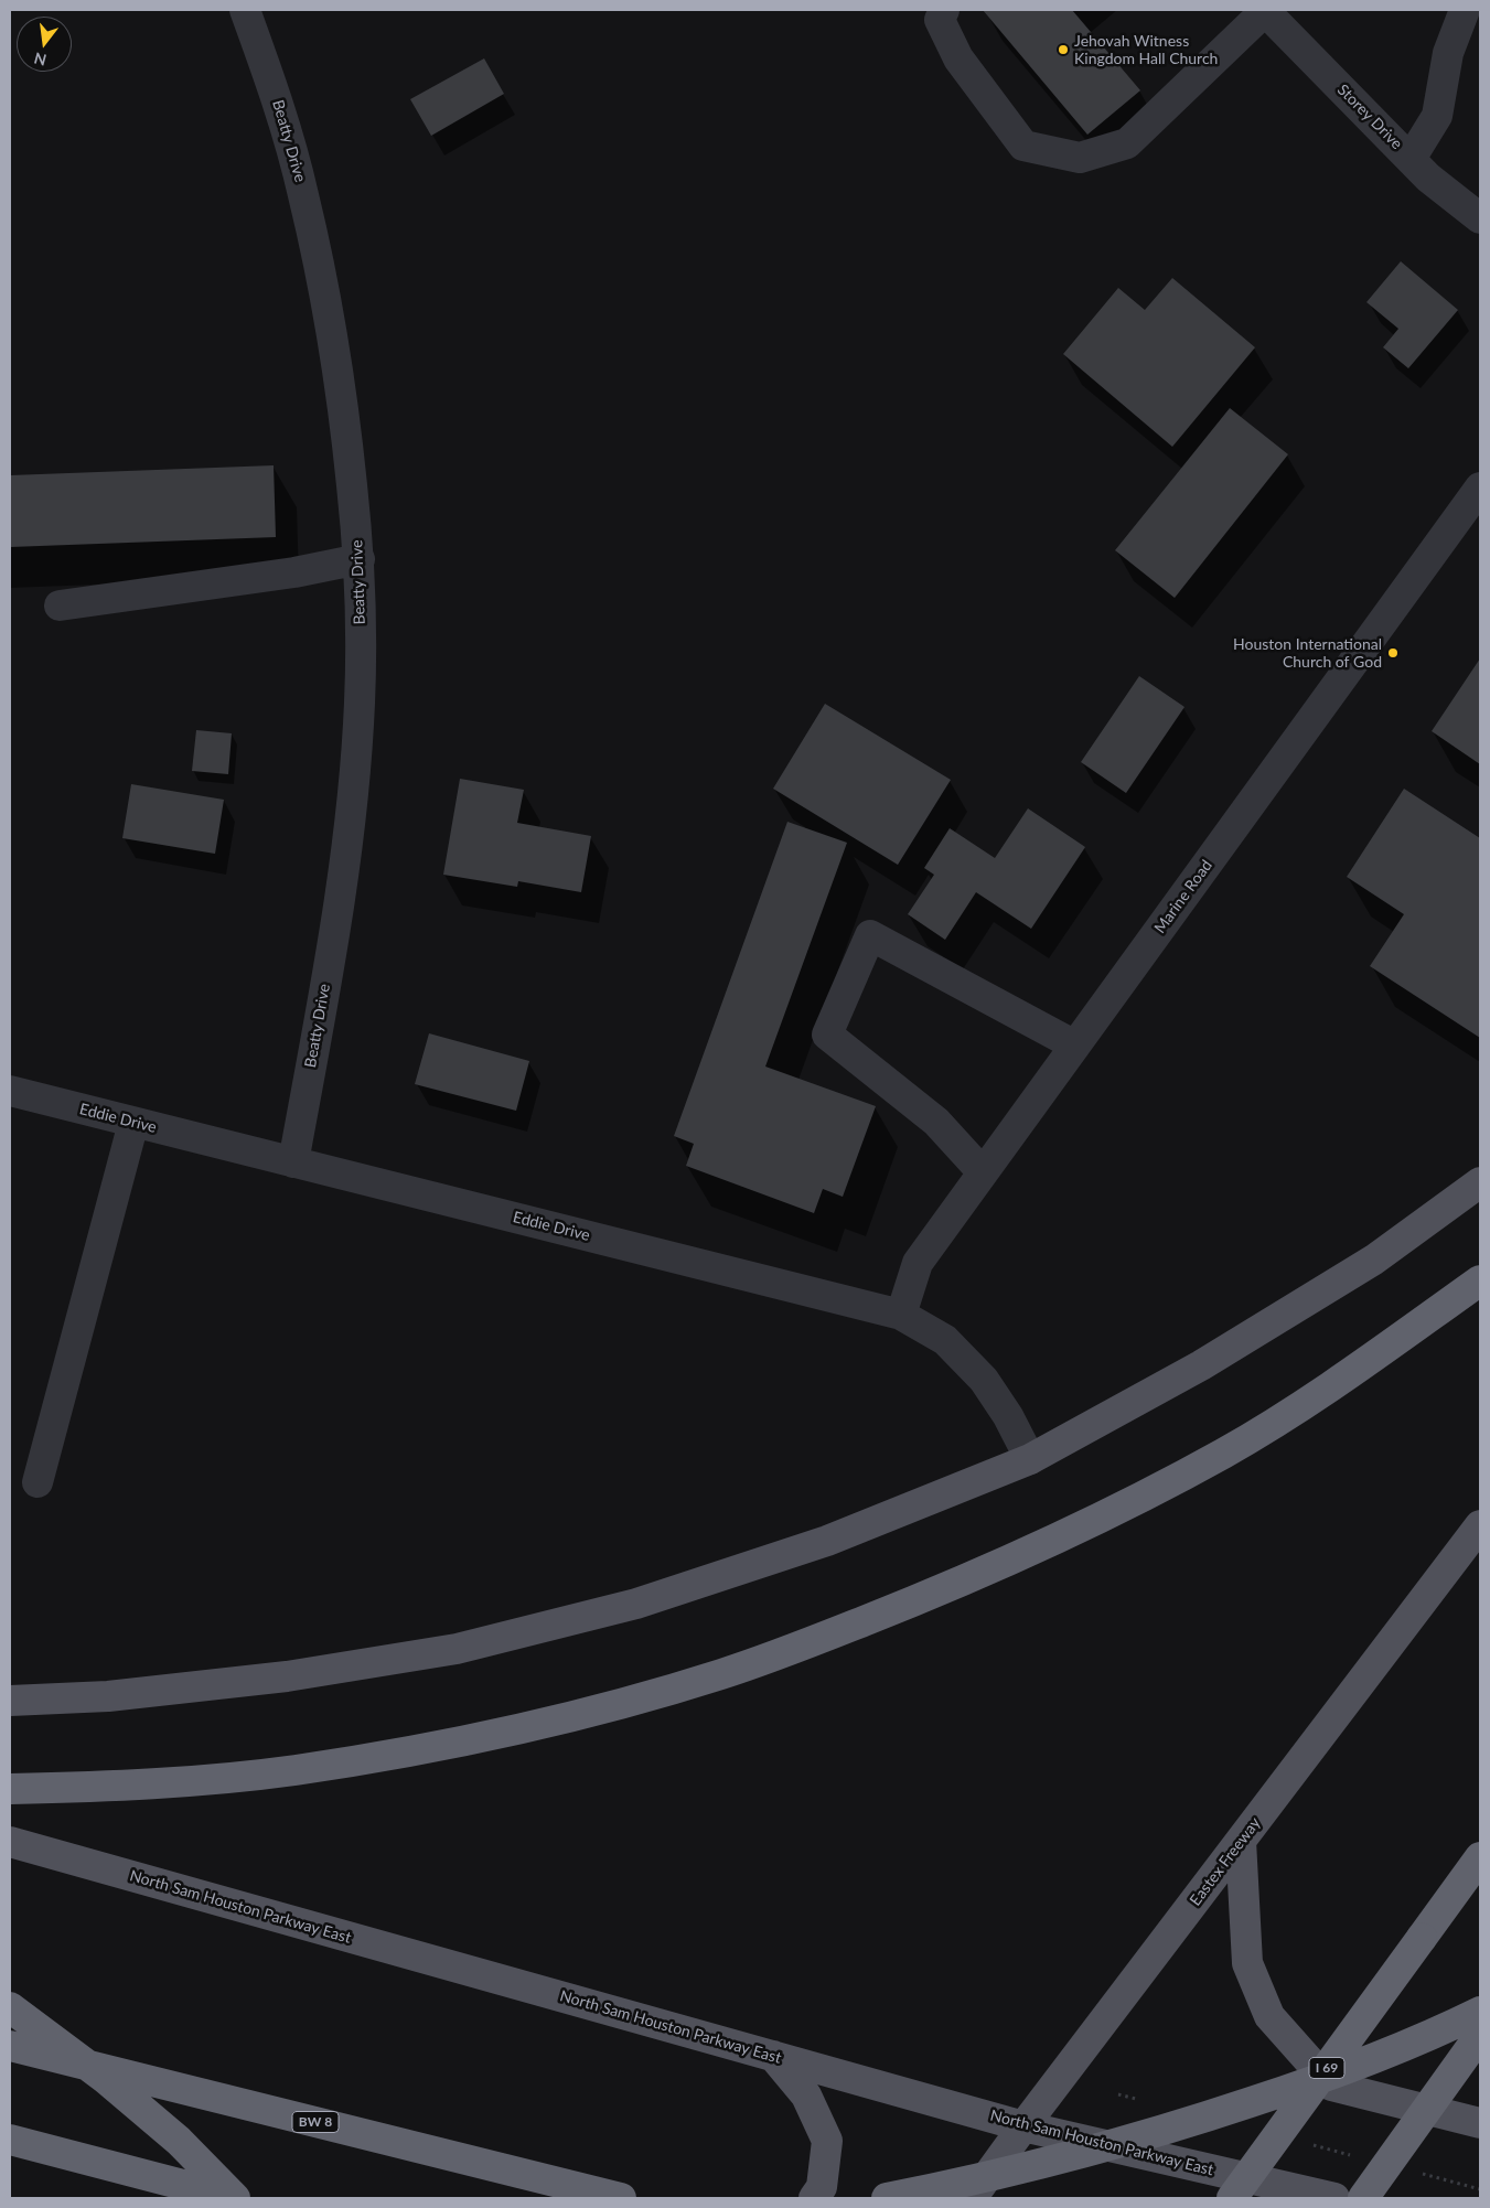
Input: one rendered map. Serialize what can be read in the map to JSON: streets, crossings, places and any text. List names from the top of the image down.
{
  "streets": {
    "highway": ["I 69", "BW 8"],
    "main road": ["Eastex Freeway", "North Sam Houston Parkway East"],
    "street": [
      "Storey Drive",
      "Beatty Drive",
      "Marine Road",
      "Eddie Drive"
    ]
  },
  "crossings": [
    ["Beatty Drive", "Eddie Drive"],
    ["Marine Road", "Eddie Drive"],
    ["Eastex Freeway", "North Sam Houston Parkway East"]
  ],
  "places": ["Jehovah Witness Kingdom Hall Church", "Houston International Church of God"],
  "north": "bottom"
}
